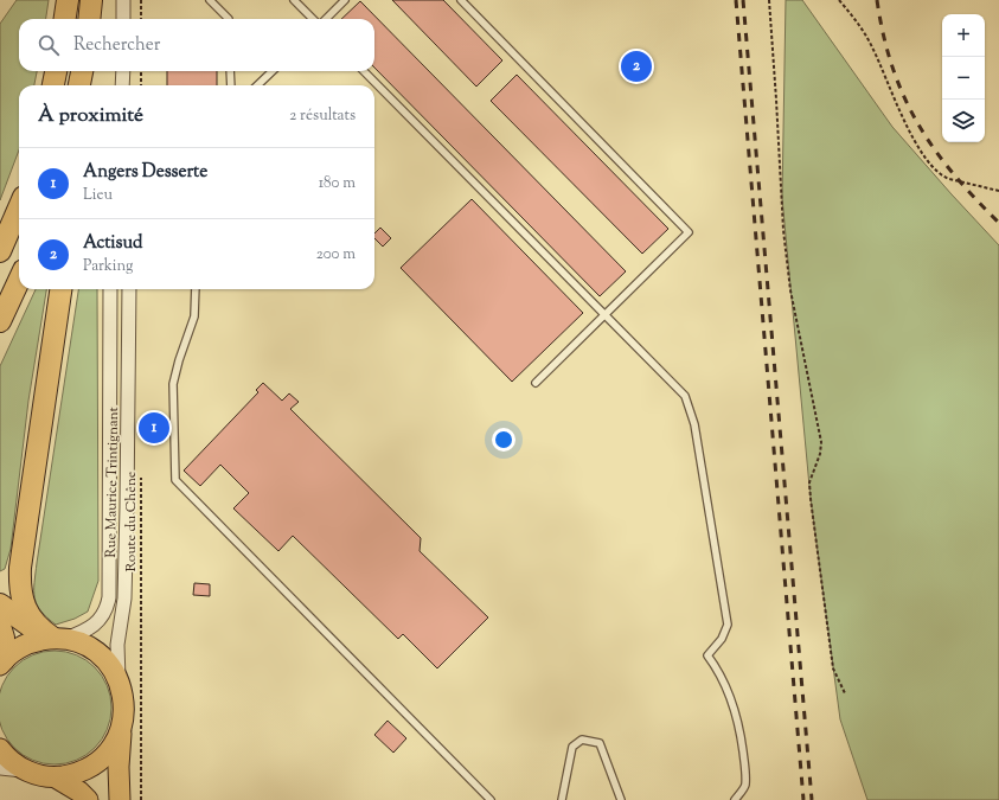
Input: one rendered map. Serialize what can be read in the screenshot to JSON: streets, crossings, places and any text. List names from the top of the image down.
{
  "streets": {
    "street": ["Rue Maurice Trintignant"],
    "path": ["Route du Chêne"]
  },
  "page": {
    "map_buttons": ["+", "−"],
    "search": "Rechercher",
    "pins": ["2", "1"],
    "heading": ["À proximité", "2 résultats"],
    "list": [
      {
        "mark": "1",
        "name": "Angers Desserte",
        "note": "Lieu",
        "value": "180 m"
      },
      {
        "mark": "2",
        "name": "Actisud",
        "note": "Parking",
        "value": "200 m"
      }
    ]
  }
}
